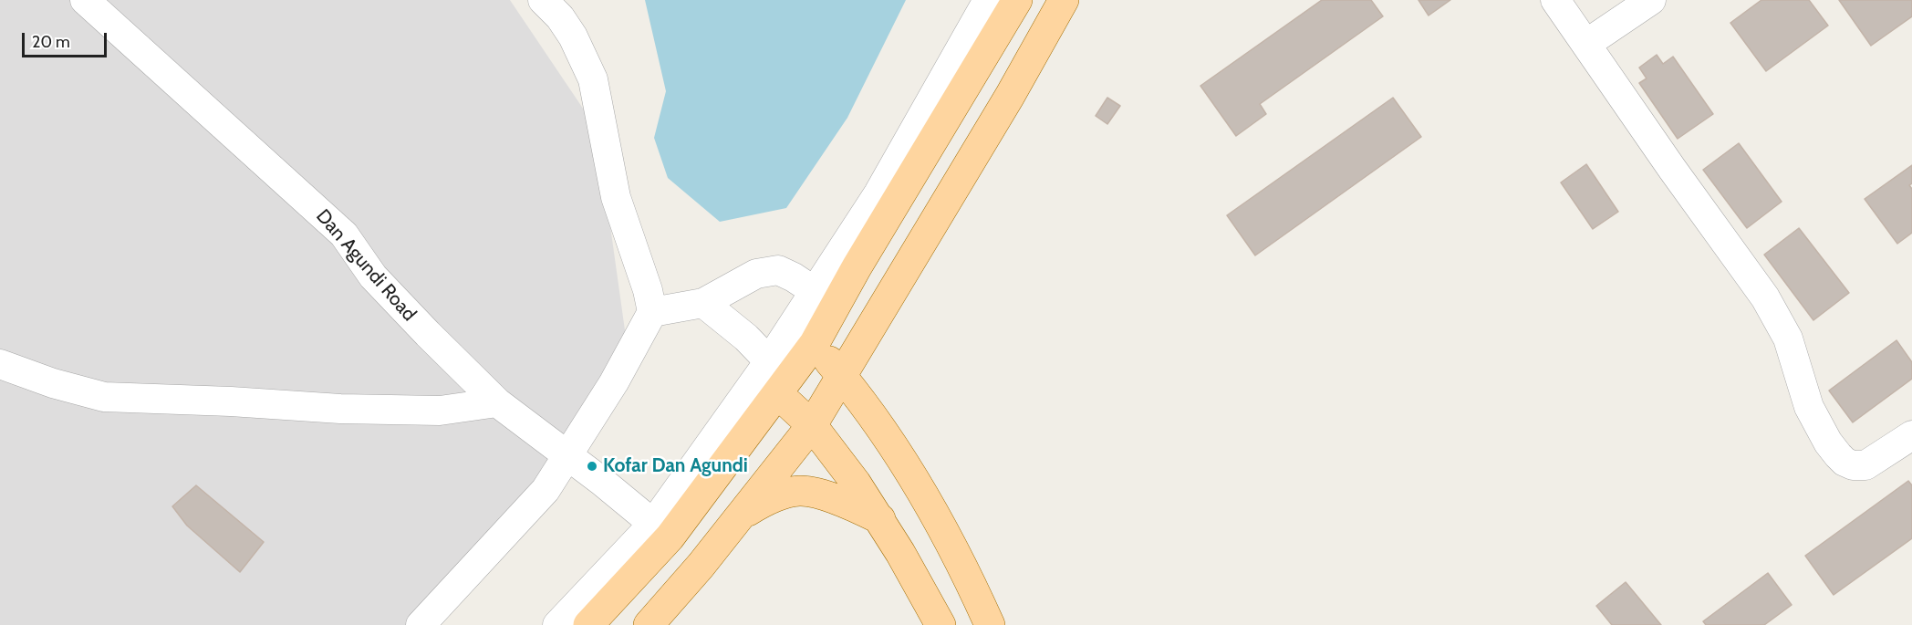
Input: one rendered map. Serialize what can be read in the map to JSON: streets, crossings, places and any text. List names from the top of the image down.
{
  "streets": {
    "street": ["Dan Agundi Road"]
  },
  "places": ["Kofar Dan Agundi"],
  "scale_bar": "20 m"
}
